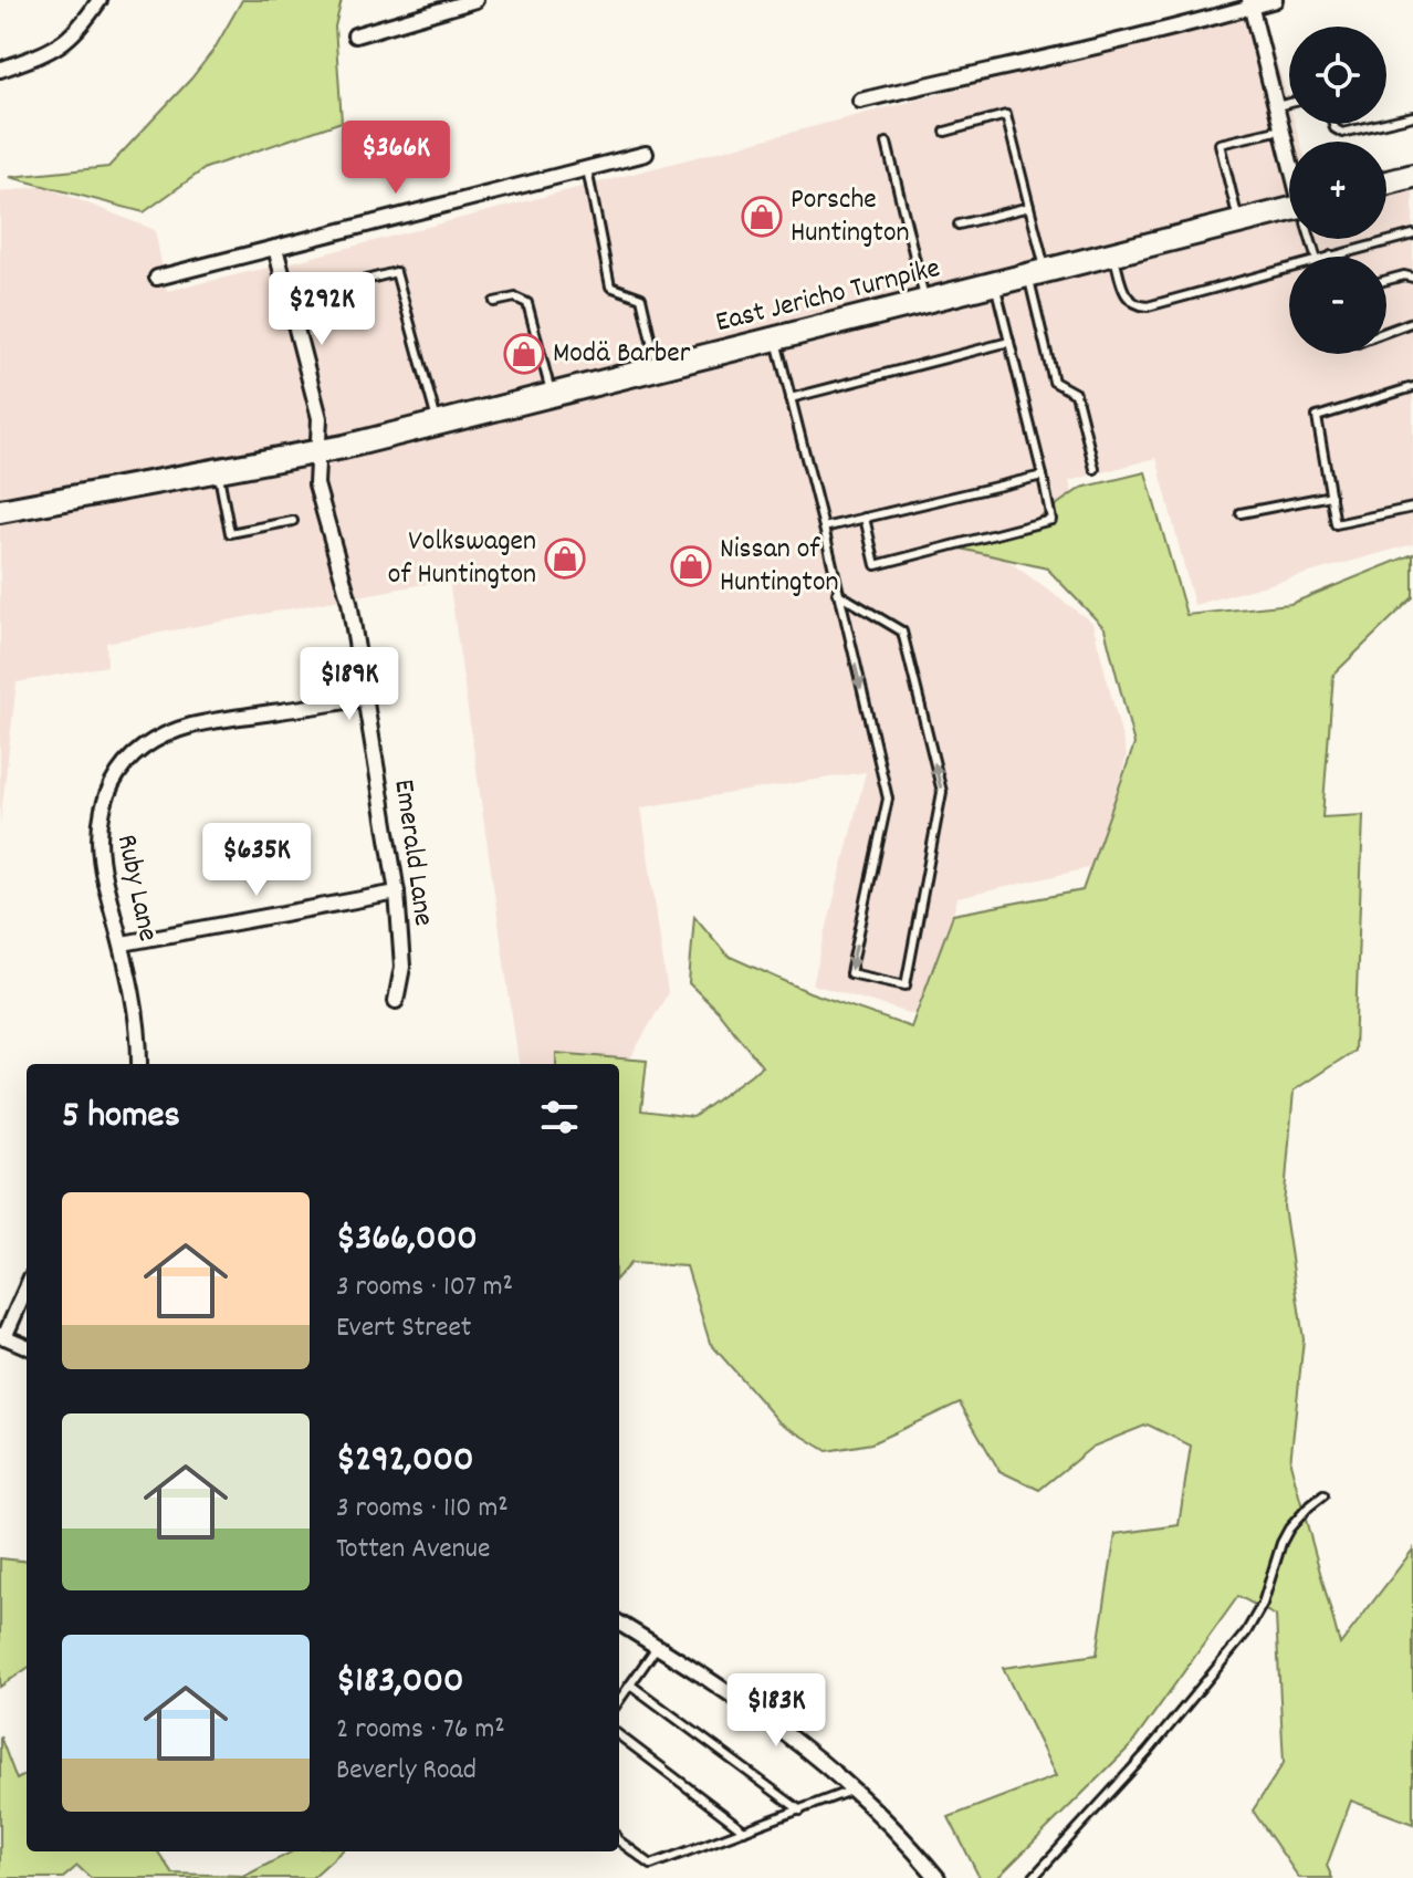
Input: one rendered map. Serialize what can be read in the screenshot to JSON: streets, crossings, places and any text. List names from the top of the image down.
{
  "streets": {
    "main road": ["East Jericho Turnpike"],
    "street": ["Emerald Lane", "Ruby Lane"]
  },
  "crossings": [
    ["East Jericho Turnpike", "Emerald Lane"],
    ["Emerald Lane", "Ruby Lane"]
  ],
  "places": {
    "shop": [
      "Porsche Huntington",
      "Modä Barber",
      "Volkswagen of Huntington",
      "Nissan of Huntington"
    ]
  },
  "page": {
    "map_buttons": ["+", "−"],
    "price": [
      "$366K",
      "$292K",
      "$189K",
      "$635K",
      "$183K"
    ],
    "heading": "5 homes",
    "list": [
      {
        "name": "$366,000",
        "note": "3 rooms · 107 m² · Evert Street"
      },
      {
        "name": "$292,000",
        "note": "3 rooms · 110 m² · Totten Avenue"
      },
      {
        "name": "$183,000",
        "note": "2 rooms · 76 m² · Beverly Road"
      }
    ]
  }
}
